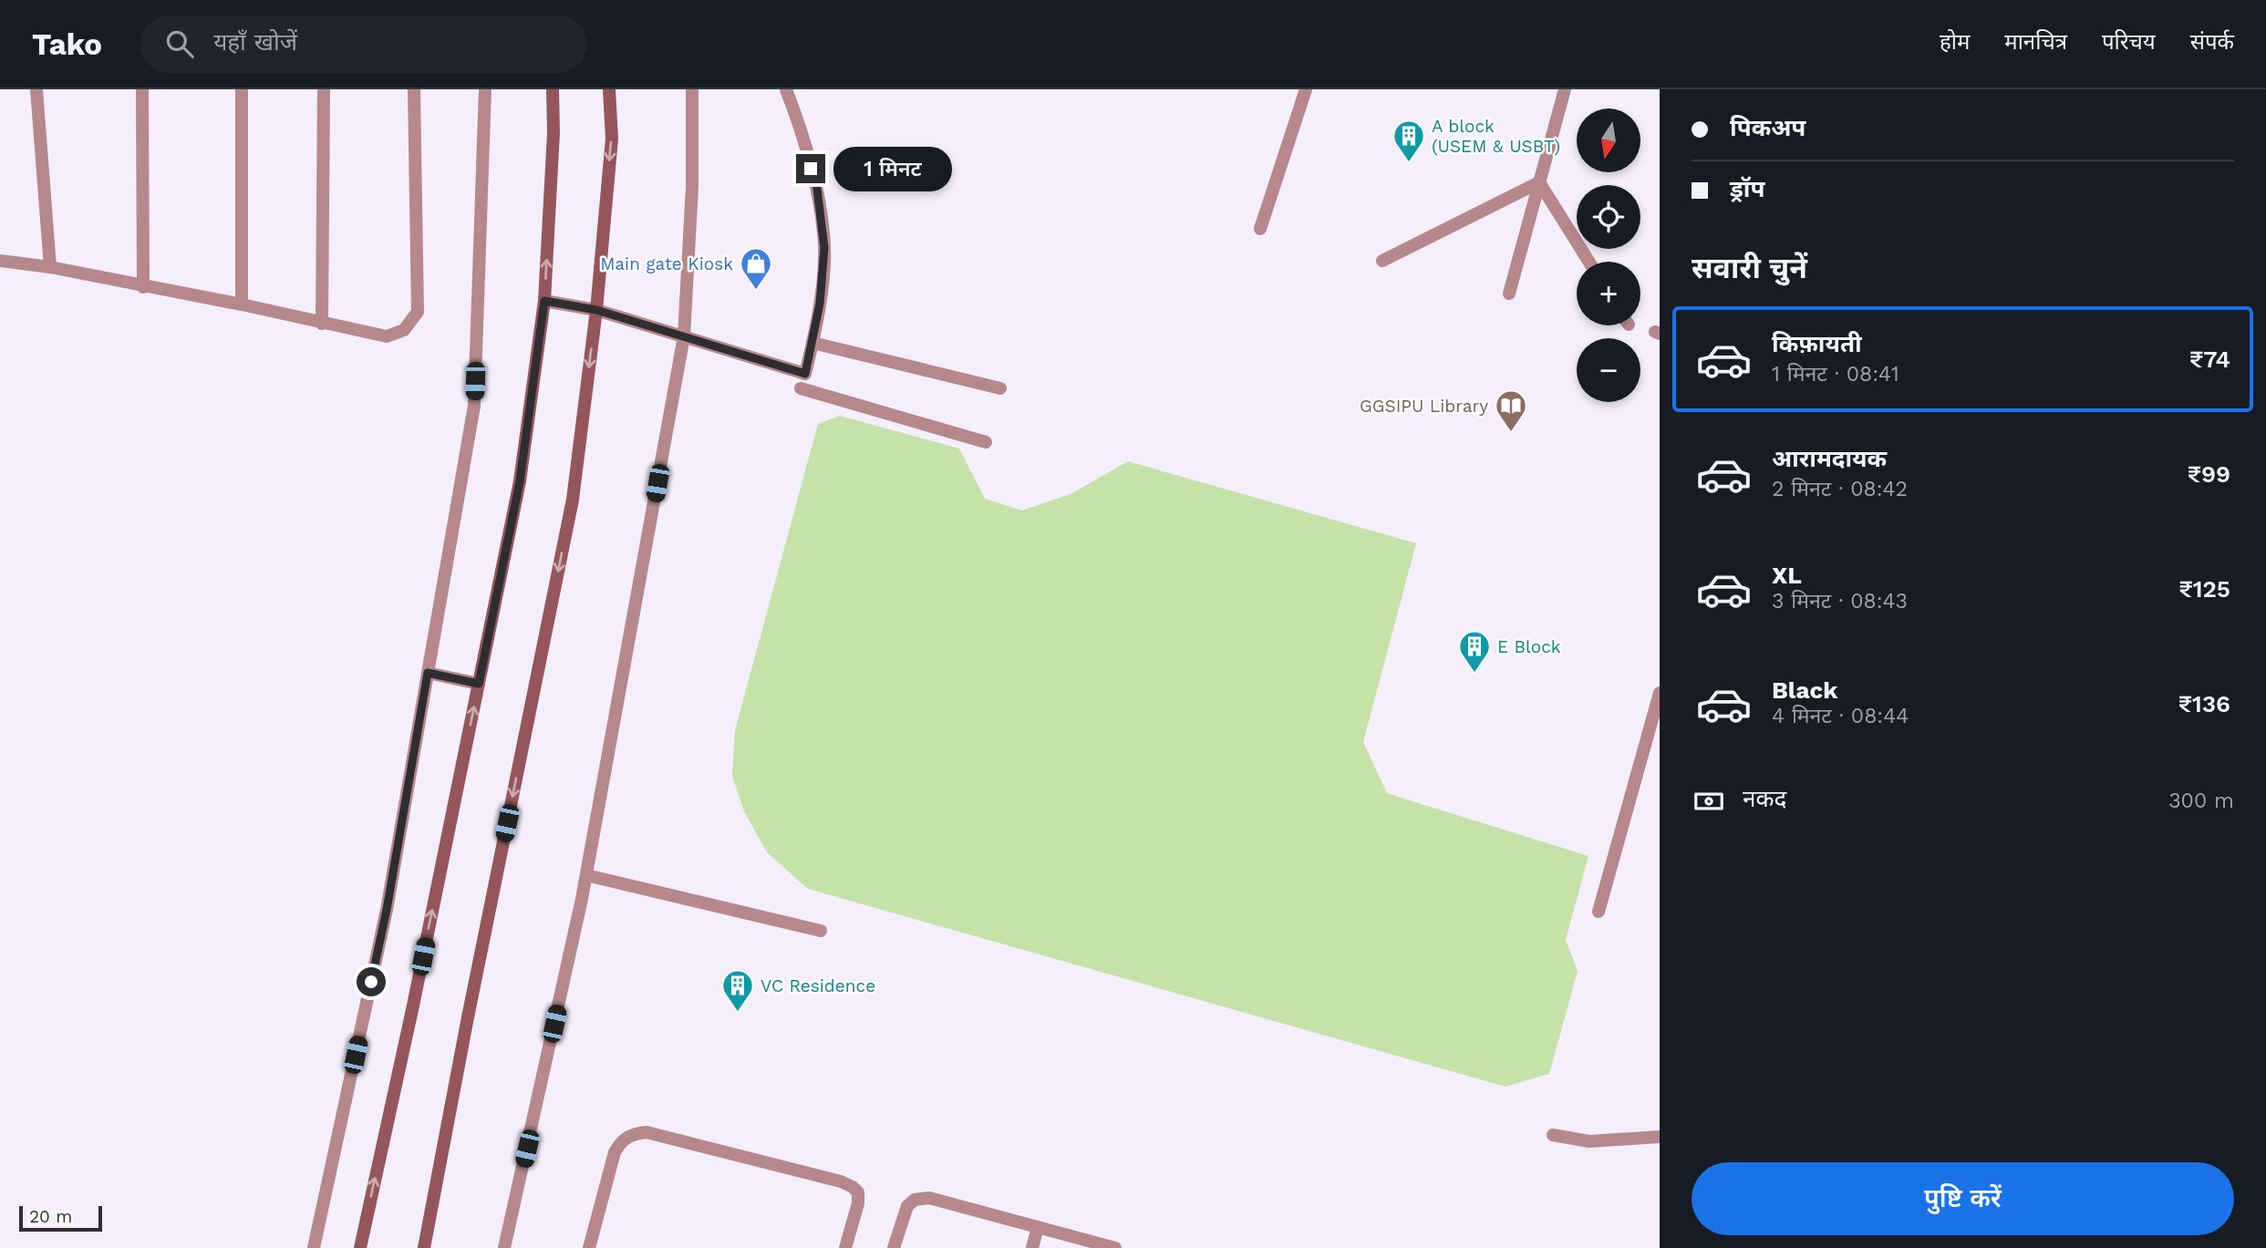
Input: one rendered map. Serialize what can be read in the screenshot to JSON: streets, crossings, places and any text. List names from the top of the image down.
{
  "places": {
    "building": ["A block (USEM & USBT)", "E Block", "VC Residence"],
    "shop": ["Main gate Kiosk"],
    "library": ["GGSIPU Library"]
  },
  "scale_bar": "20 m",
  "north": "bottom",
  "page": {
    "header": "Tako",
    "search": "यहाँ खोजें",
    "nav": [
      "होम",
      "मानचित्र",
      "परिचय",
      "संपर्क"
    ],
    "banner": ["पिकअप", "ड्रॉप"],
    "map_buttons": ["+", "−"],
    "bubble": "1 मिनट",
    "heading": "सवारी चुनें",
    "list": [
      {
        "name": "किफ़ायती",
        "note": "1 मिनट · 08:41",
        "value": "₹74"
      },
      {
        "name": "आरामदायक",
        "note": "2 मिनट · 08:42",
        "value": "₹99"
      },
      {
        "name": "XL",
        "note": "3 मिनट · 08:43",
        "value": "₹125"
      },
      {
        "name": "Black",
        "note": "4 मिनट · 08:44",
        "value": "₹136"
      }
    ],
    "pay": ["नकद", "300 m"],
    "buttons": "पुष्टि करें",
    "scale": "20 m"
  }
}
